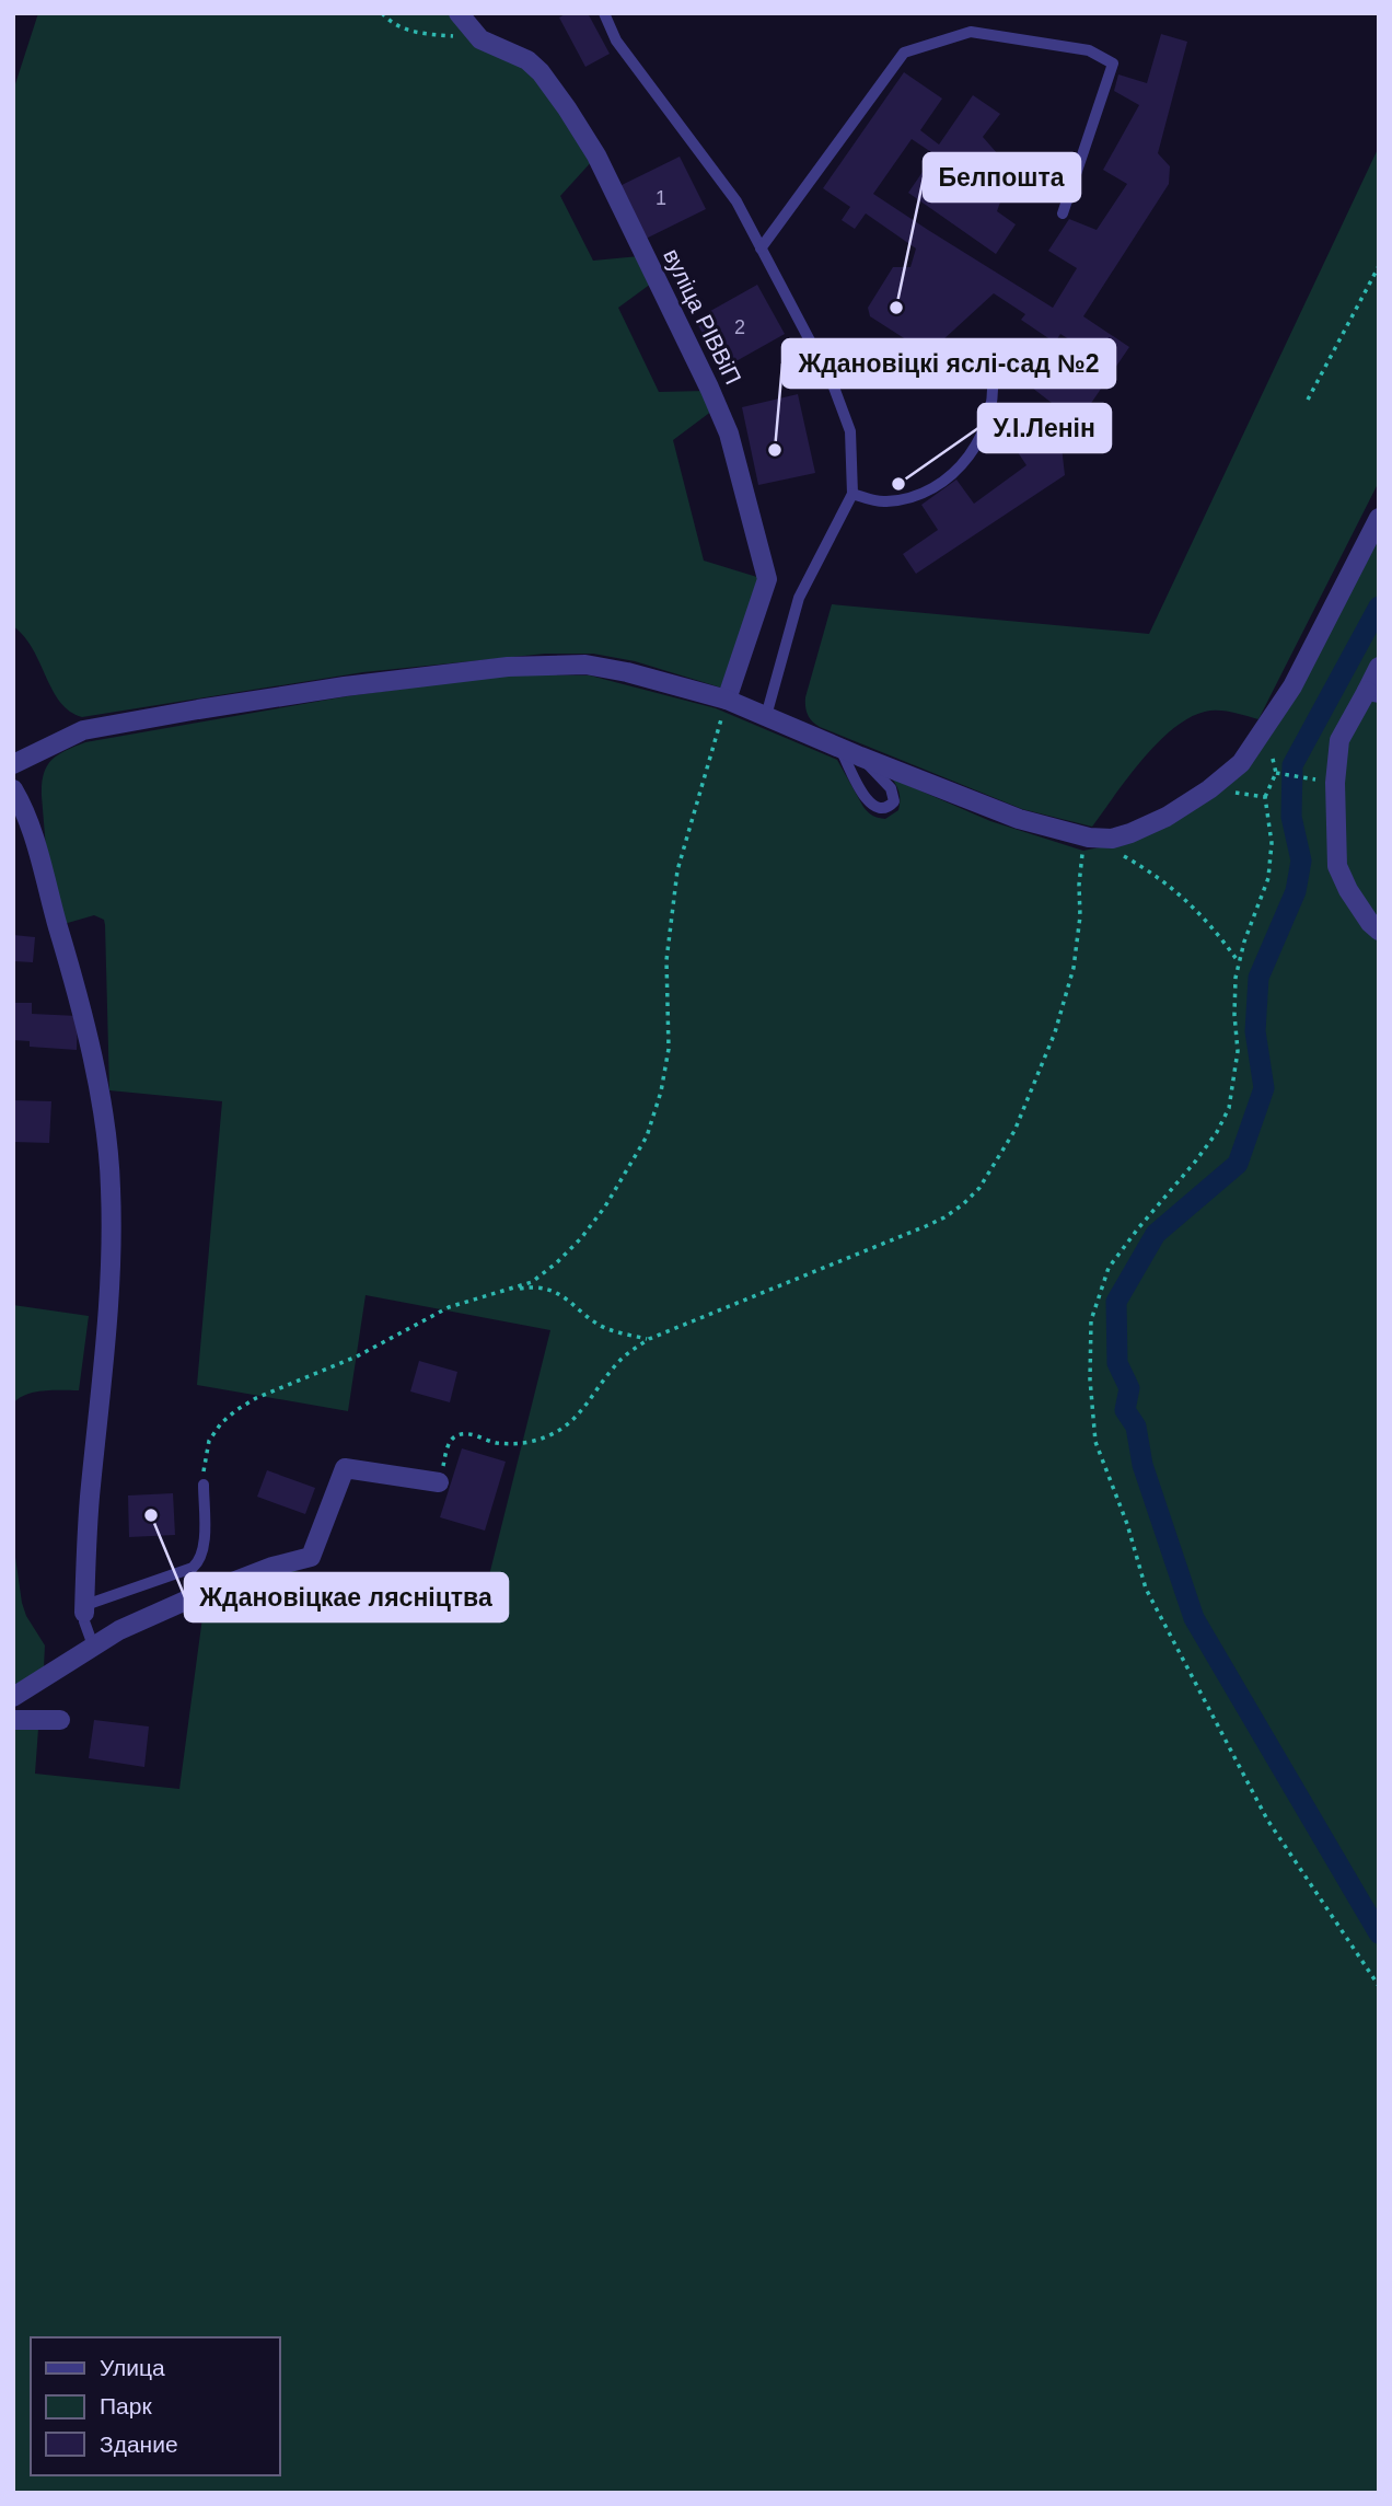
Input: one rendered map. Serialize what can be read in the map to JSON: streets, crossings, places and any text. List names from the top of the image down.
{
  "streets": {
    "street": ["вуліца РІВВіП"]
  },
  "places": [
    "Белпошта",
    "Ждановіцкі яслі-сад №2",
    "У.І.Ленін",
    "Ждановіцкае лясніцтва"
  ],
  "house_numbers": ["1", "2"],
  "legend": ["Улица", "Парк", "Здание"]
}
